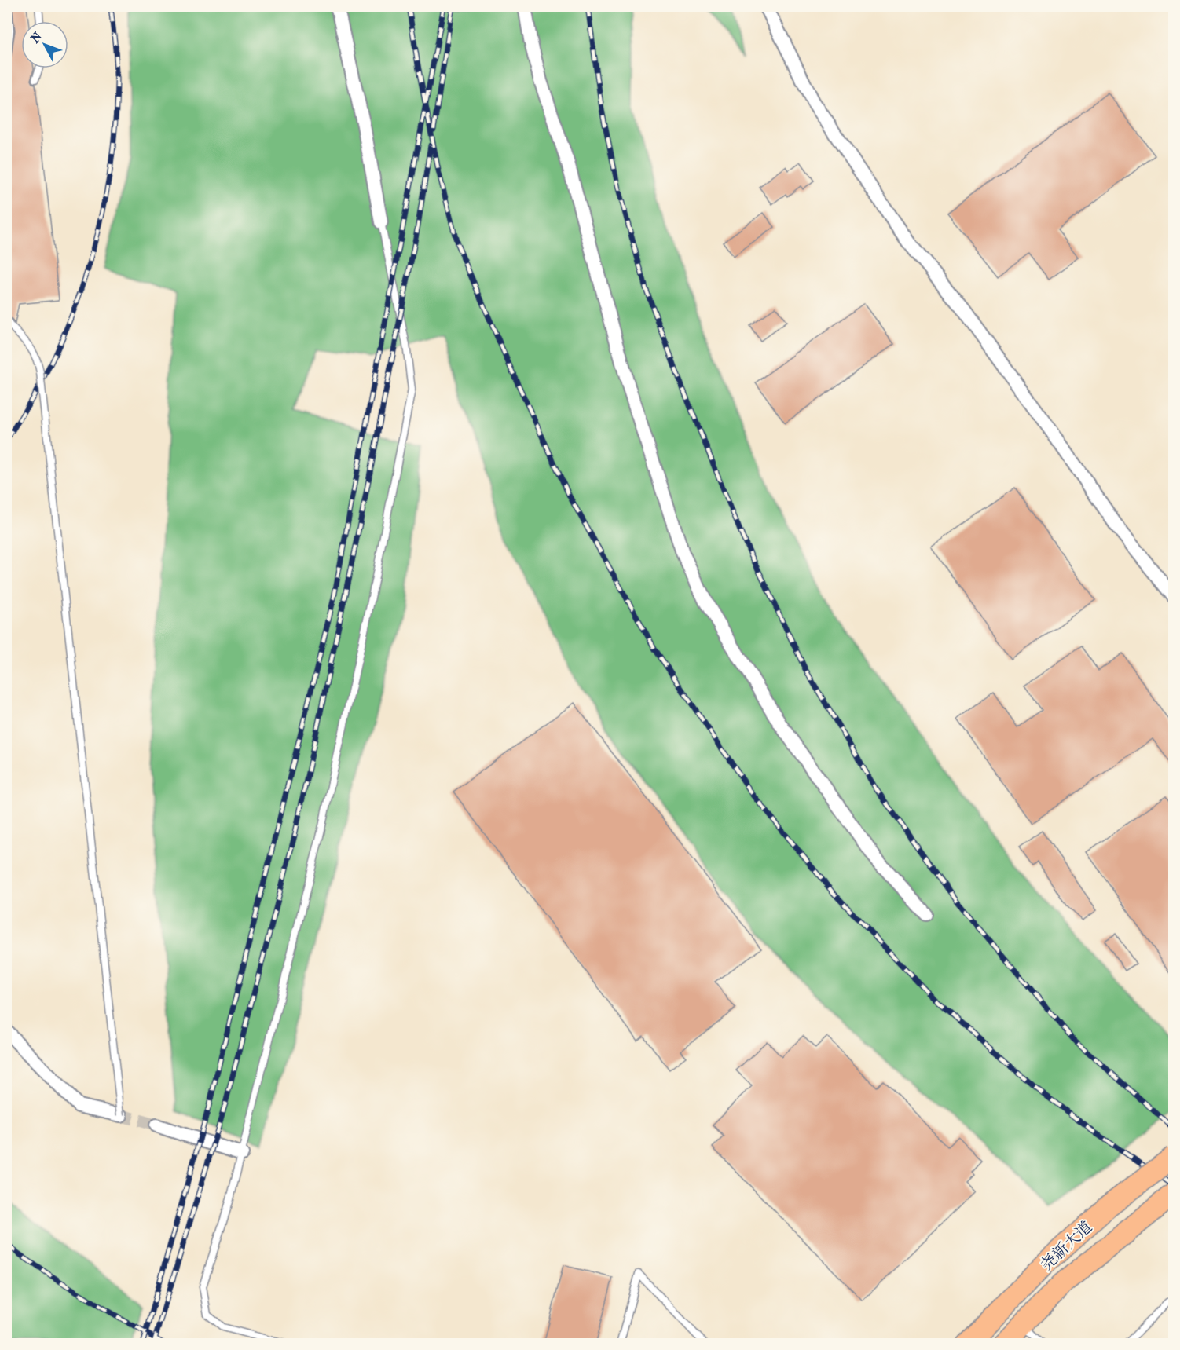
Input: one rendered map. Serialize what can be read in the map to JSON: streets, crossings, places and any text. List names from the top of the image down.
{
  "streets": {
    "main road": ["尧新大道"]
  },
  "north": "top left"
}
